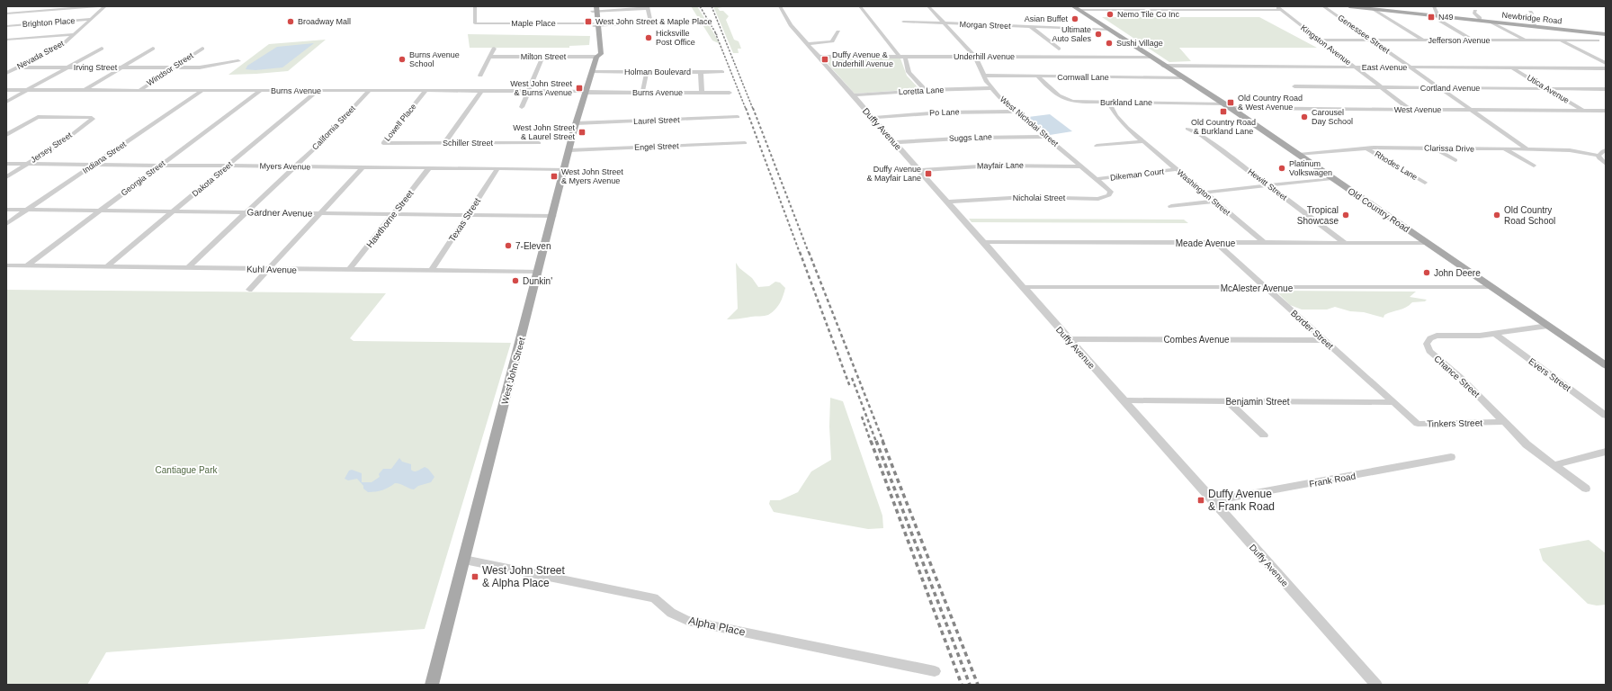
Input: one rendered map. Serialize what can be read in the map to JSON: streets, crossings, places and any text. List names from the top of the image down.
{
  "streets": {
    "main road": ["Newbridge Road", "Old Country Road", "West John Street"],
    "street": [
      "Brighton Place",
      "Maple Place",
      "Morgan Street",
      "Genessee Street",
      "Jefferson Avenue",
      "Kingston Avenue",
      "Nevada Street",
      "Milton Street",
      "Underhill Avenue",
      "Irving Street",
      "East Avenue",
      "Windsor Street",
      "Holman Boulevard",
      "Cornwall Lane",
      "Cortland Avenue",
      "Utica Avenue",
      "Burns Avenue",
      "Loretta Lane",
      "Burkland Lane",
      "West Avenue",
      "Po Lane",
      "Laurel Street",
      "West Nicholai Street",
      "Lowell Place",
      "California Street",
      "Duffy Avenue",
      "Suggs Lane",
      "Schiller Street",
      "Engel Street",
      "Jersey Street",
      "Clarissa Drive",
      "Indiana Street",
      "Mayfair Lane",
      "Rhodes Lane",
      "Myers Avenue",
      "Dikeman Court",
      "Georgia Street",
      "Dakota Street",
      "Hewitt Street",
      "Washington Street",
      "Nicholai Street",
      "Gardner Avenue",
      "Hawthorne Street",
      "Texas Street",
      "Meade Avenue",
      "Kuhl Avenue",
      "McAlester Avenue",
      "Border Street",
      "Combes Avenue",
      "Evers Street",
      "Chance Street",
      "Benjamin Street",
      "Tinkers Street",
      "Frank Road",
      "Alpha Place"
    ]
  },
  "crossings": [
    ["Brighton Place", "Nevada Street"],
    ["Maple Place", "West John Street"],
    ["Morgan Street", "West Nicholai Street"],
    ["Morgan Street", "Old Country Road"],
    ["Genessee Street", "Jefferson Avenue"],
    ["Genessee Street", "East Avenue"],
    ["Genessee Street", "Cortland Avenue"],
    ["Genessee Street", "West Avenue"],
    ["Genessee Street", "Clarissa Drive"],
    ["Jefferson Avenue", "Kingston Avenue"],
    ["Kingston Avenue", "East Avenue"],
    ["Kingston Avenue", "Cortland Avenue"],
    ["Kingston Avenue", "West Avenue"],
    ["Nevada Street", "Irving Street"],
    ["Milton Street", "West John Street"],
    ["Underhill Avenue", "West Nicholai Street"],
    ["Underhill Avenue", "Duffy Avenue"],
    ["Underhill Avenue", "Old Country Road"],
    ["Irving Street", "Windsor Street"],
    ["East Avenue", "Utica Avenue"],
    ["East Avenue", "Old Country Road"],
    ["Windsor Street", "Burns Avenue"],
    ["Holman Boulevard", "West John Street"],
    ["Cornwall Lane", "Burkland Lane"],
    ["Cornwall Lane", "West Nicholai Street"],
    ["Cornwall Lane", "Old Country Road"],
    ["Cortland Avenue", "Utica Avenue"],
    ["Utica Avenue", "West Avenue"],
    ["Burns Avenue", "Lowell Place"],
    ["Burns Avenue", "California Street"],
    ["Burns Avenue", "Indiana Street"],
    ["Burns Avenue", "Georgia Street"],
    ["Burns Avenue", "Dakota Street"],
    ["Burns Avenue", "West John Street"],
    ["Loretta Lane", "West Nicholai Street"],
    ["Loretta Lane", "Duffy Avenue"],
    ["Burkland Lane", "Washington Street"],
    ["Burkland Lane", "Old Country Road"],
    ["West Avenue", "Old Country Road"],
    ["Po Lane", "West Nicholai Street"],
    ["Po Lane", "Duffy Avenue"],
    ["Laurel Street", "West John Street"],
    ["West Nicholai Street", "Suggs Lane"],
    ["West Nicholai Street", "Mayfair Lane"],
    ["West Nicholai Street", "Dikeman Court"],
    ["West Nicholai Street", "Nicholai Street"],
    ["Lowell Place", "Schiller Street"],
    ["California Street", "Myers Avenue"],
    ["California Street", "Gardner Avenue"],
    ["California Street", "Kuhl Avenue"],
    ["Duffy Avenue", "Suggs Lane"],
    ["Duffy Avenue", "Mayfair Lane"],
    ["Duffy Avenue", "Nicholai Street"],
    ["Duffy Avenue", "Meade Avenue"],
    ["Duffy Avenue", "McAlester Avenue"],
    ["Duffy Avenue", "Combes Avenue"],
    ["Duffy Avenue", "Benjamin Street"],
    ["Duffy Avenue", "Frank Road"],
    ["Engel Street", "West John Street"],
    ["Jersey Street", "Myers Avenue"],
    ["Clarissa Drive", "Rhodes Lane"],
    ["Clarissa Drive", "Old Country Road"],
    ["Indiana Street", "Myers Avenue"],
    ["Indiana Street", "Gardner Avenue"],
    ["Myers Avenue", "Georgia Street"],
    ["Myers Avenue", "Dakota Street"],
    ["Myers Avenue", "Hawthorne Street"],
    ["Myers Avenue", "Texas Street"],
    ["Myers Avenue", "West John Street"],
    ["Dikeman Court", "Washington Street"],
    ["Dikeman Court", "Nicholai Street"],
    ["Georgia Street", "Gardner Avenue"],
    ["Georgia Street", "Kuhl Avenue"],
    ["Dakota Street", "Gardner Avenue"],
    ["Dakota Street", "Kuhl Avenue"],
    ["Hewitt Street", "Meade Avenue"],
    ["Washington Street", "Meade Avenue"],
    ["Old Country Road", "Meade Avenue"],
    ["Old Country Road", "McAlester Avenue"],
    ["Old Country Road", "Chance Street"],
    ["Gardner Avenue", "Hawthorne Street"],
    ["Gardner Avenue", "Texas Street"],
    ["Gardner Avenue", "West John Street"],
    ["Hawthorne Street", "Kuhl Avenue"],
    ["Texas Street", "Kuhl Avenue"],
    ["Meade Avenue", "Border Street"],
    ["Kuhl Avenue", "West John Street"],
    ["McAlester Avenue", "Border Street"],
    ["Border Street", "Combes Avenue"],
    ["Border Street", "Benjamin Street"],
    ["Border Street", "Tinkers Street"],
    ["West John Street", "Alpha Place"],
    ["Evers Street", "Chance Street"],
    ["Chance Street", "Tinkers Street"]
  ],
  "parks": ["Cantiague Park"],
  "places": {
    "other": [
      "Nemo Tile Co Inc",
      "Asian Buffet",
      "Broadway Mall",
      "Ultimate Auto Sales",
      "Hicksville Post Office",
      "Sushi Village",
      "Burns Avenue School",
      "Carousel Day School",
      "Platinum Volkswagen",
      "Tropical Showcase",
      "Old Country Road School",
      "7-Eleven",
      "John Deere",
      "Dunkin'"
    ],
    "transit": [
      "N49",
      "West John Street & Maple Place",
      "Duffy Avenue & Underhill Avenue",
      "West John Street & Burns Avenue",
      "Old Country Road & West Avenue",
      "Old Country Road & Burkland Lane",
      "West John Street & Laurel Street",
      "Duffy Avenue & Mayfair Lane",
      "West John Street & Myers Avenue",
      "Duffy Avenue & Frank Road",
      "West John Street & Alpha Place"
    ]
  }
}
